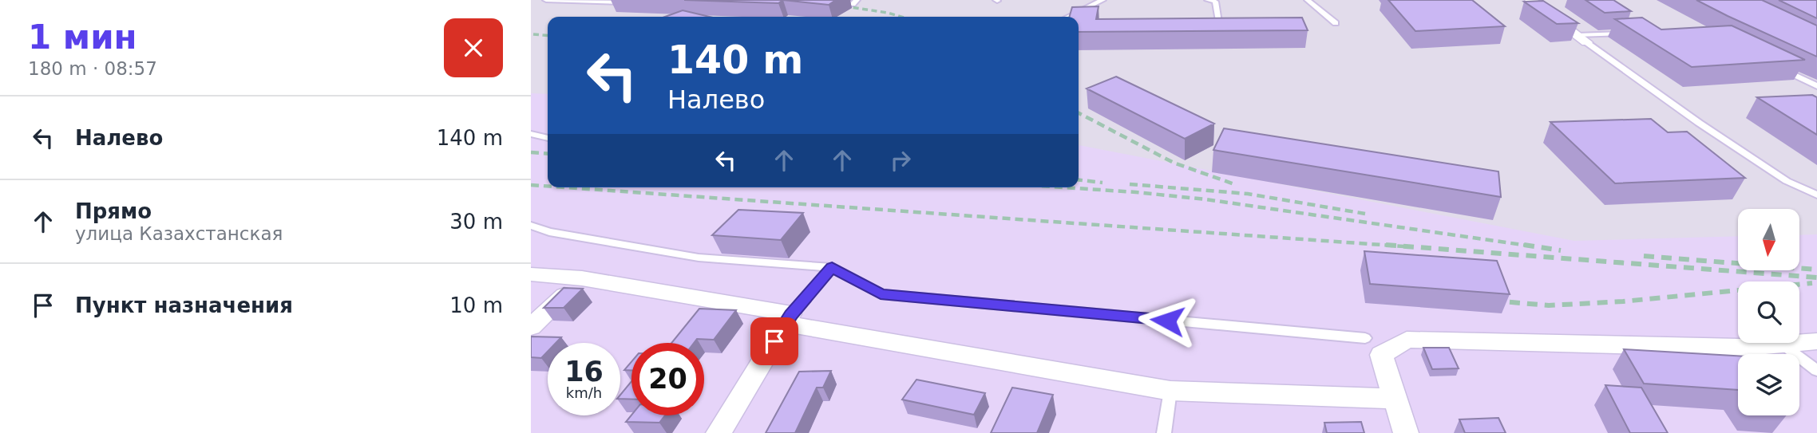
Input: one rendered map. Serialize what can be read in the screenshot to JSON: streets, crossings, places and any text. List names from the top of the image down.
{
  "north": "bottom",
  "page": {
    "heading": ["1 мин", "180 m · 08:57"],
    "turn": ["140 m", "Налево"],
    "list": [
      {
        "name": "Налево",
        "value": "140 m"
      },
      {
        "name": "Прямо",
        "note": "улица Казахстанская",
        "value": "30 m"
      },
      {
        "name": "Пункт назначения",
        "value": "10 m"
      }
    ],
    "speed": "16 km/h",
    "limit": "20"
  }
}
